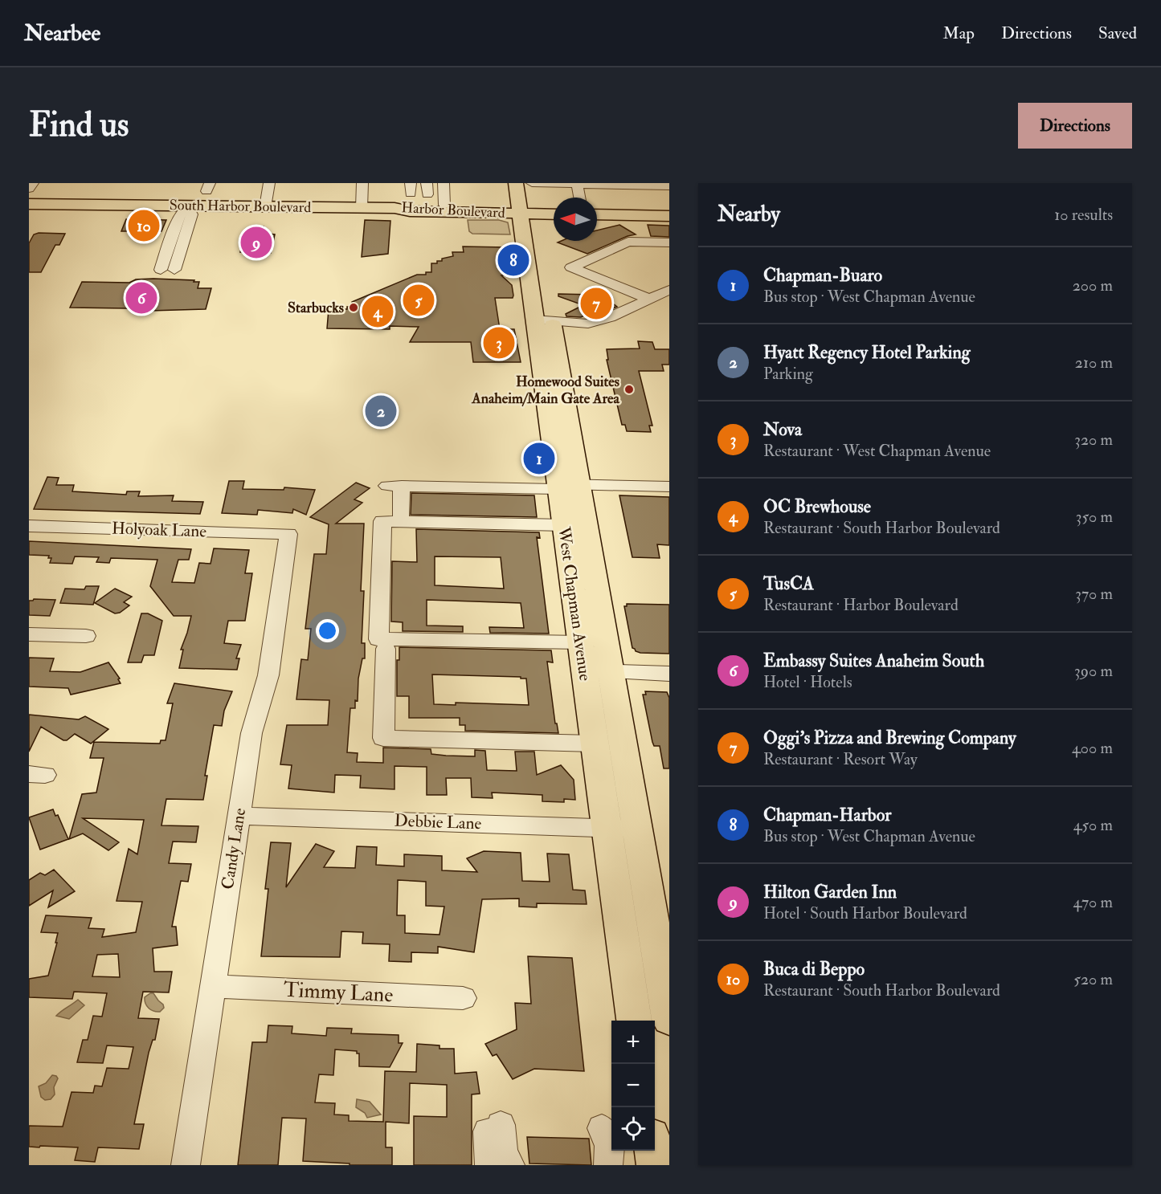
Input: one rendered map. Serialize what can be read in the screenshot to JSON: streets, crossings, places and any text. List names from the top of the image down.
{
  "streets": {
    "main road": ["South Harbor Boulevard", "Harbor Boulevard", "West Chapman Avenue"],
    "street": [
      "Holyoak Lane",
      "Debbie Lane",
      "Candy Lane",
      "Timmy Lane"
    ]
  },
  "crossings": [
    ["South Harbor Boulevard", "Harbor Boulevard"],
    ["Harbor Boulevard", "West Chapman Avenue"],
    ["Holyoak Lane", "Candy Lane"],
    ["West Chapman Avenue", "Debbie Lane"],
    ["Debbie Lane", "Candy Lane"],
    ["Candy Lane", "Timmy Lane"]
  ],
  "places": ["Starbucks", "Homewood Suites Anaheim/Main Gate Area"],
  "north": "left",
  "page": {
    "header": "Nearbee",
    "nav": ["Map", "Directions", "Saved"],
    "buttons": "Directions",
    "title": "Find us",
    "heading": ["Nearby", "10 results"],
    "pins": [
      "10",
      "9",
      "8",
      "6",
      "5",
      "7",
      "4",
      "3",
      "2",
      "1"
    ],
    "list": [
      {
        "mark": "1",
        "name": "Chapman-Buaro",
        "note": "Bus stop · West Chapman Avenue",
        "value": "200 m"
      },
      {
        "mark": "2",
        "name": "Hyatt Regency Hotel Parking",
        "note": "Parking",
        "value": "210 m"
      },
      {
        "mark": "3",
        "name": "Nova",
        "note": "Restaurant · West Chapman Avenue",
        "value": "320 m"
      },
      {
        "mark": "4",
        "name": "OC Brewhouse",
        "note": "Restaurant · South Harbor Boulevard",
        "value": "350 m"
      },
      {
        "mark": "5",
        "name": "TusCA",
        "note": "Restaurant · Harbor Boulevard",
        "value": "370 m"
      },
      {
        "mark": "6",
        "name": "Embassy Suites Anaheim South",
        "note": "Hotel · Hotels",
        "value": "390 m"
      },
      {
        "mark": "7",
        "name": "Oggi's Pizza and Brewing Company",
        "note": "Restaurant · Resort Way",
        "value": "400 m"
      },
      {
        "mark": "8",
        "name": "Chapman-Harbor",
        "note": "Bus stop · West Chapman Avenue",
        "value": "450 m"
      },
      {
        "mark": "9",
        "name": "Hilton Garden Inn",
        "note": "Hotel · South Harbor Boulevard",
        "value": "470 m"
      },
      {
        "mark": "10",
        "name": "Buca di Beppo",
        "note": "Restaurant · South Harbor Boulevard",
        "value": "520 m"
      }
    ],
    "map_buttons": ["+", "−"]
  }
}
